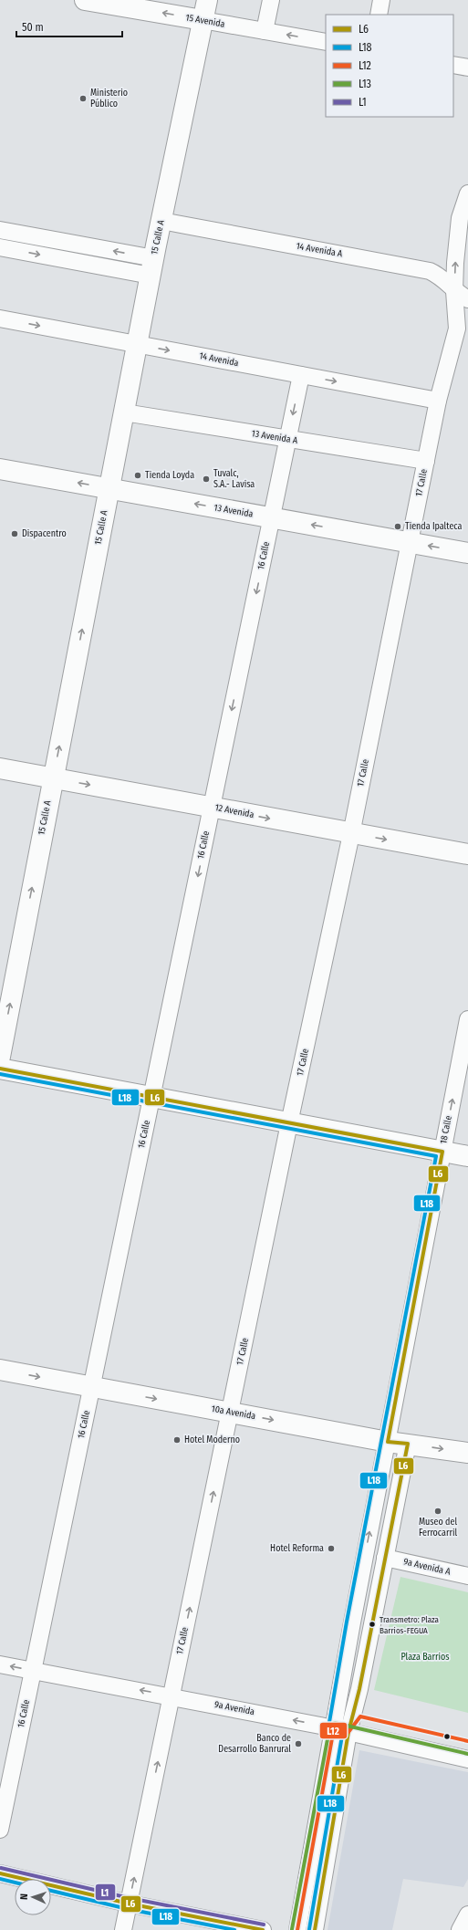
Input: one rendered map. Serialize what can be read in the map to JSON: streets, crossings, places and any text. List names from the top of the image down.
{
  "streets": {
    "street": [
      "15 Avenida",
      "15 Calle A",
      "14 Avenida A",
      "14 Avenida",
      "13 Avenida A",
      "17 Calle",
      "13 Avenida",
      "16 Calle",
      "12 Avenida",
      "18 Calle",
      "10a Avenida",
      "9a Avenida A",
      "9a Avenida"
    ]
  },
  "crossings": [
    ["15 Avenida", "15 Calle A"],
    ["15 Calle A", "14 Avenida A"],
    ["15 Calle A", "14 Avenida"],
    ["15 Calle A", "13 Avenida A"],
    ["15 Calle A", "13 Avenida"],
    ["15 Calle A", "12 Avenida"],
    ["14 Avenida A", "17 Calle"],
    ["14 Avenida", "17 Calle"],
    ["14 Avenida", "16 Calle"],
    ["13 Avenida A", "17 Calle"],
    ["13 Avenida A", "16 Calle"],
    ["17 Calle", "13 Avenida"],
    ["17 Calle", "12 Avenida"],
    ["17 Calle", "10a Avenida"],
    ["17 Calle", "9a Avenida"],
    ["13 Avenida", "16 Calle"],
    ["16 Calle", "12 Avenida"],
    ["16 Calle", "10a Avenida"],
    ["16 Calle", "9a Avenida"],
    ["18 Calle", "10a Avenida"],
    ["18 Calle", "9a Avenida A"],
    ["18 Calle", "9a Avenida"]
  ],
  "one_way": [
    "15 Avenida",
    "15 Calle A",
    "13 Avenida",
    "16 Calle",
    "12 Avenida",
    "10a Avenida",
    "9a Avenida"
  ],
  "parks": ["Plaza Barrios"],
  "places": [
    "Ministerio Público",
    "Tienda Loyda",
    "Tuvalc, S.A.- Lavisa",
    "Tienda Ipalteca",
    "Dispacentro",
    "Hotel Moderno",
    "Museo del Ferrocarril",
    "Hotel Reforma",
    "Transmetro: Plaza Barrios-FEGUA",
    "Banco de Desarrollo Banrural"
  ],
  "lines": [
    "transit line L6",
    "transit line L18",
    "transit line L12",
    "transit line L13",
    "transit line L1"
  ],
  "legend": [
    "L6",
    "L18",
    "L12",
    "L13",
    "L1"
  ],
  "scale_bar": "50 m",
  "north": "left"
}
